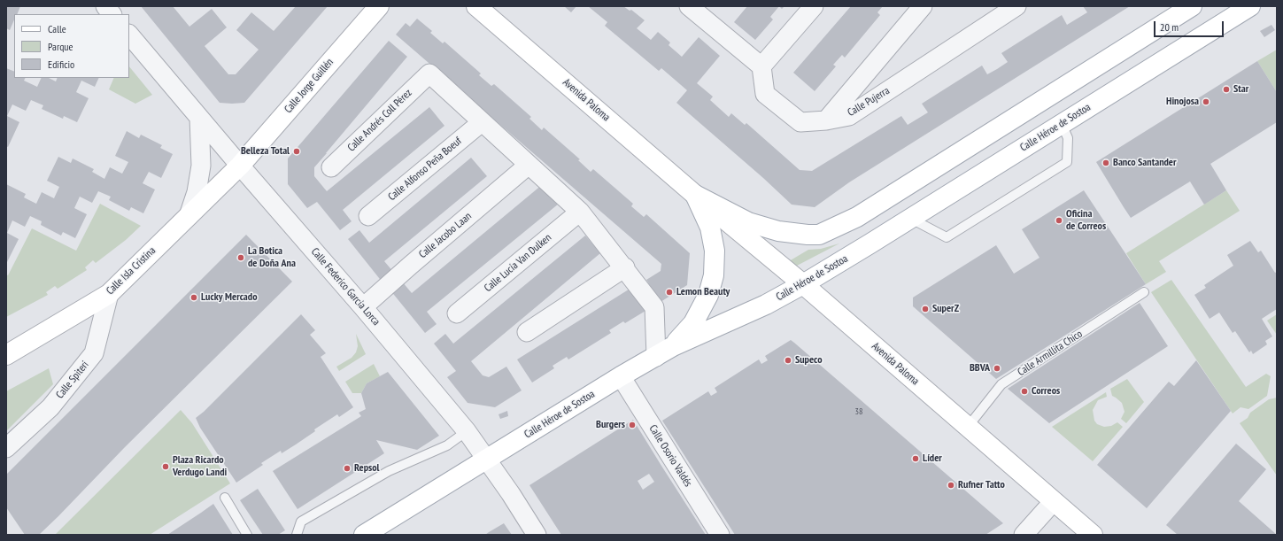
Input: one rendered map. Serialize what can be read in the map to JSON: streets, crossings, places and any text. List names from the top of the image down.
{
  "streets": {
    "main road": [
      "Calle Jorge Guillén",
      "Avenida Paloma",
      "Calle Héroe de Sostoa",
      "Calle Isla Cristina"
    ],
    "street": [
      "Calle Pujerra",
      "Calle Andrés Coll Pérez",
      "Calle Alfonso Peña Boeuf",
      "Calle Jacobo Laan",
      "Calle Lucía Van Dulken",
      "Calle Federico García Lorca",
      "Calle Spiteri",
      "Calle Osorio Valdés"
    ],
    "lane": ["Calle Armillita Chico"]
  },
  "crossings": [
    ["Calle Jorge Guillén", "Calle Isla Cristina"],
    ["Calle Jorge Guillén", "Calle Federico García Lorca"],
    ["Avenida Paloma", "Calle Héroe de Sostoa"],
    ["Avenida Paloma", "Calle Armillita Chico"],
    ["Calle Andrés Coll Pérez", "Calle Alfonso Peña Boeuf"],
    ["Calle Héroe de Sostoa", "Calle Federico García Lorca"],
    ["Calle Héroe de Sostoa", "Calle Osorio Valdés"],
    ["Calle Jacobo Laan", "Calle Federico García Lorca"],
    ["Calle Isla Cristina", "Calle Federico García Lorca"],
    ["Calle Isla Cristina", "Calle Spiteri"]
  ],
  "places": [
    "Star",
    "Hinojosa",
    "Belleza Total",
    "Banco Santander",
    "Oficina de Correos",
    "La Botica de Doña Ana",
    "Lemon Beauty",
    "Lucky Mercado",
    "SuperZ",
    "Supeco",
    "BBVA",
    "Correos",
    "Burgers",
    "Líder",
    "Plaza Ricardo Verdugo Landi",
    "Repsol",
    "Rufner Tatto"
  ],
  "house_numbers": ["38"],
  "legend": ["Calle", "Parque", "Edificio"],
  "scale_bar": "20 m"
}
